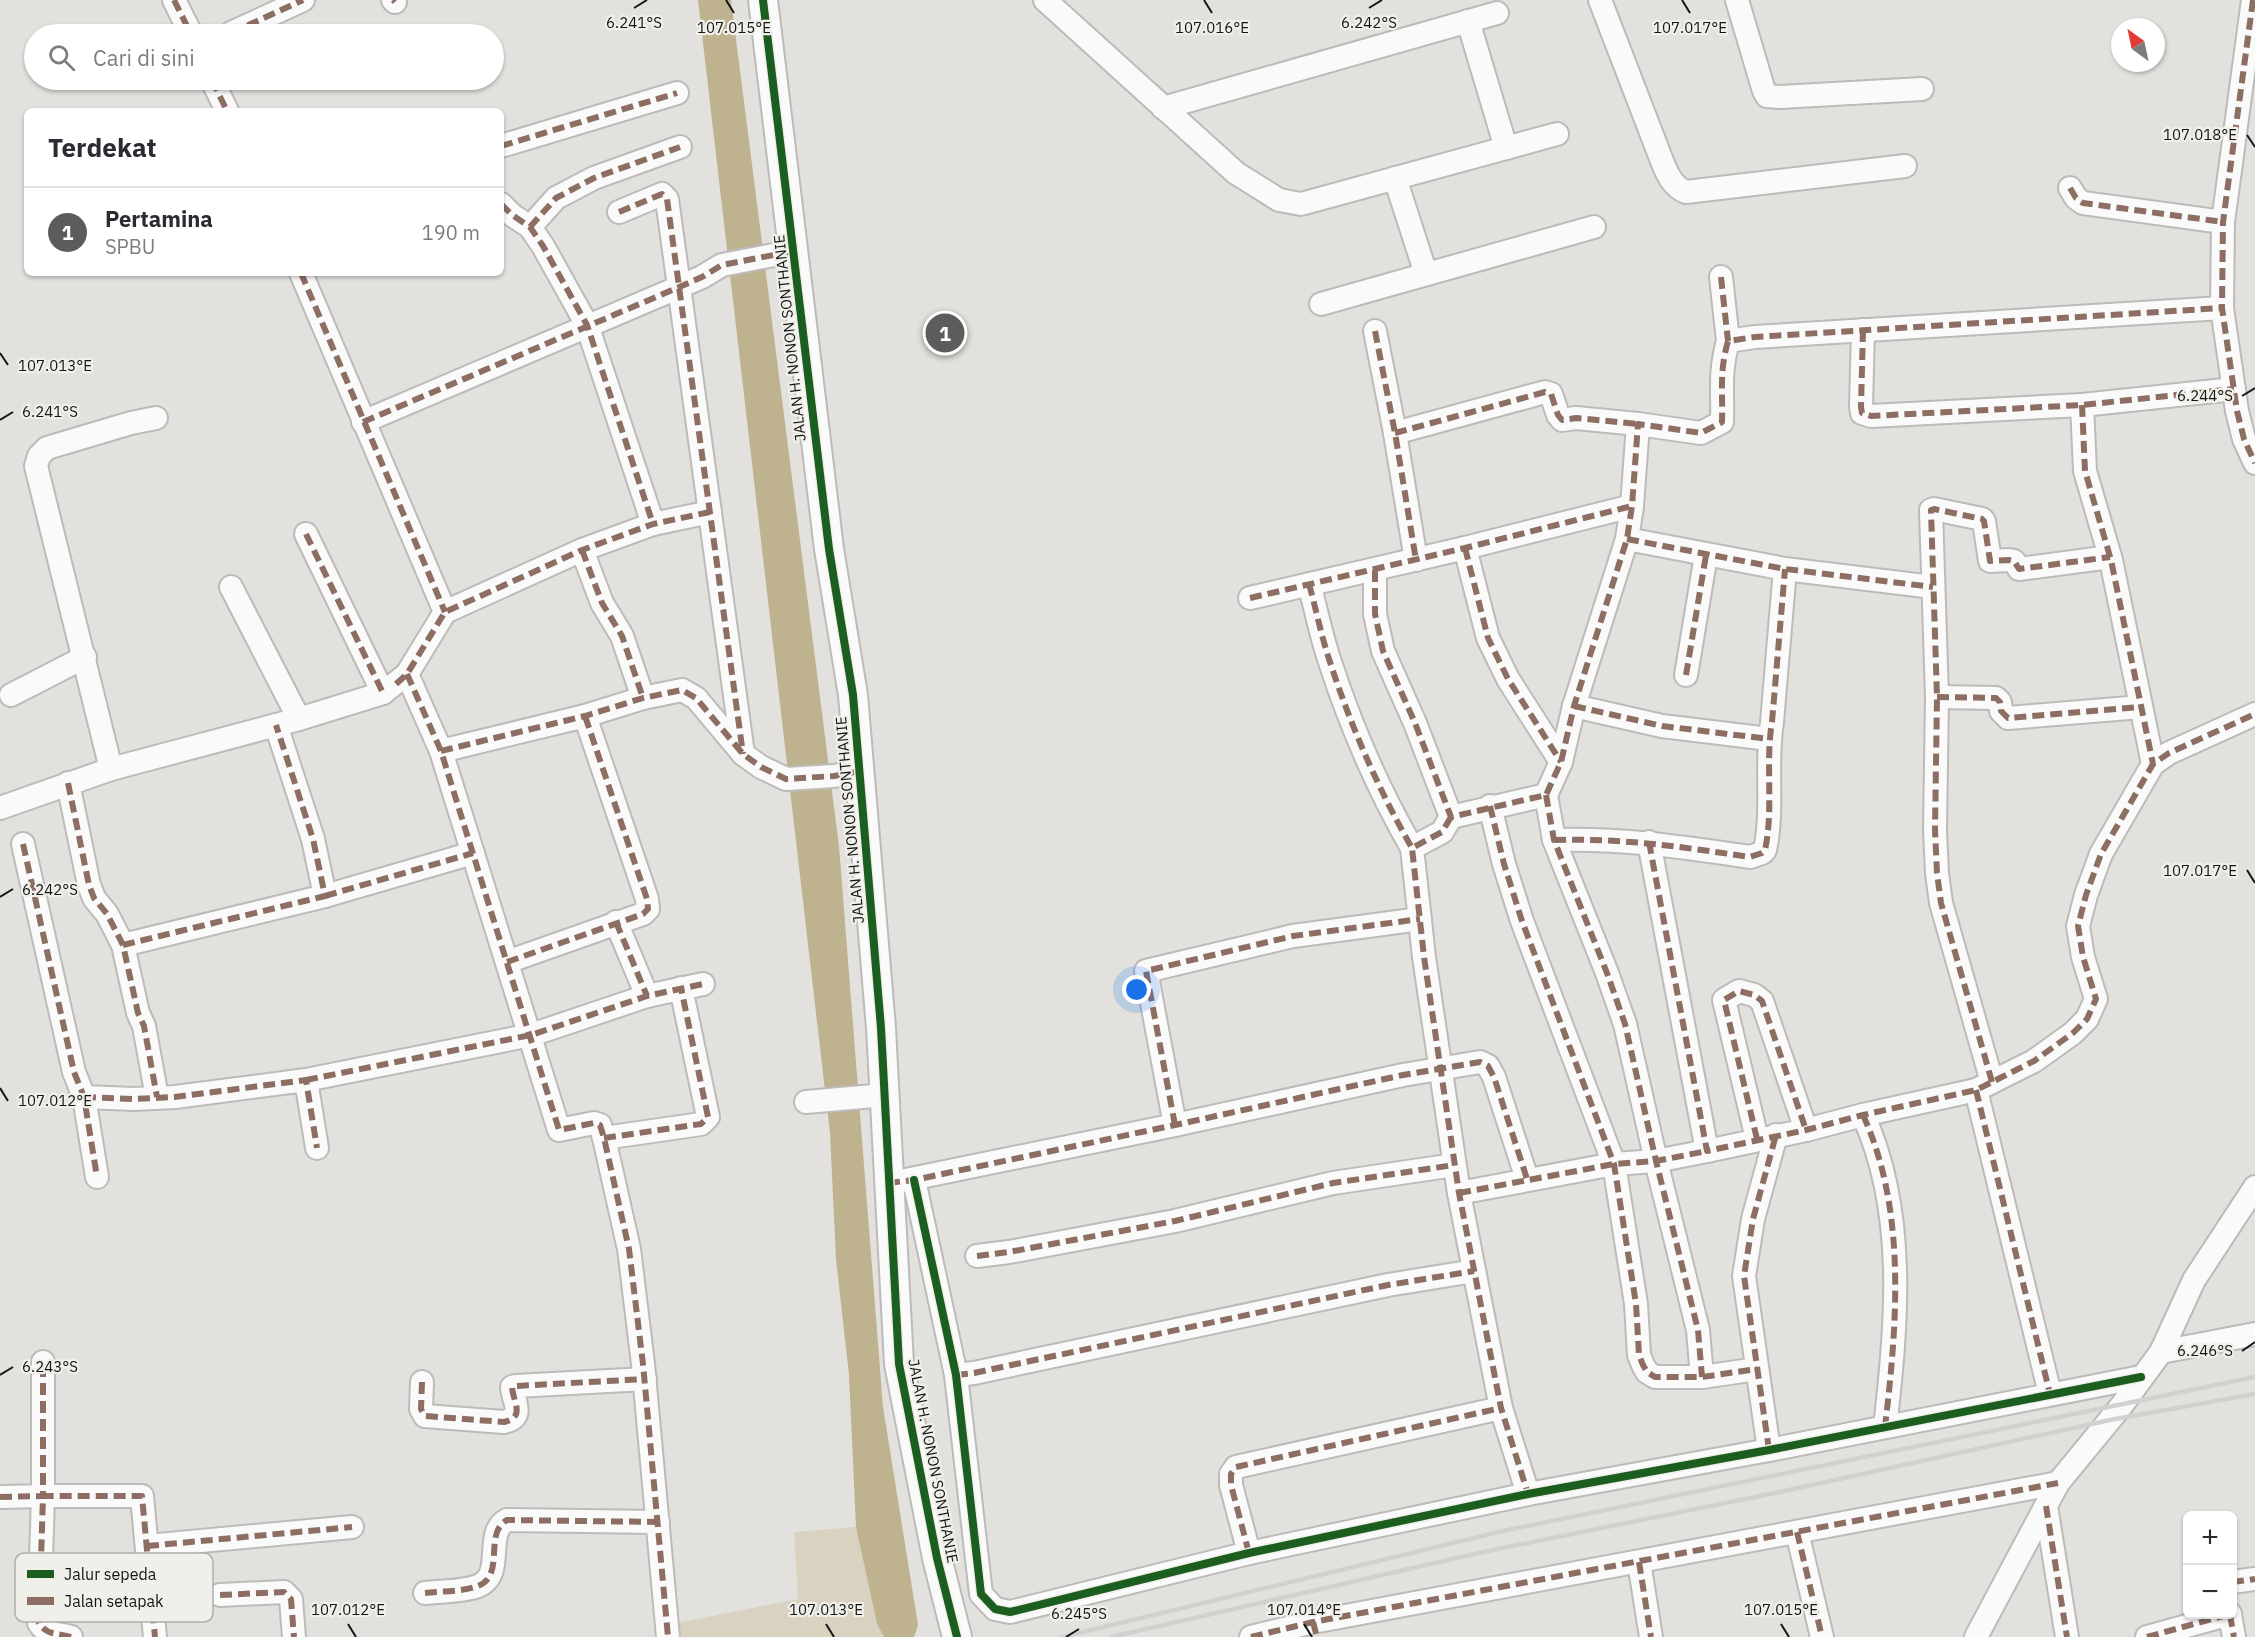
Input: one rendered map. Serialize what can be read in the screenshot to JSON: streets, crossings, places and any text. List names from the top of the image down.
{
  "streets": {
    "street": ["JALAN H. NONON SONTHANIE"]
  },
  "legend": ["Jalur sepeda", "Jalan setapak"],
  "north": "top left",
  "page": {
    "search": "Cari di sini",
    "heading": "Terdekat",
    "list": [
      {
        "mark": "1",
        "name": "Pertamina",
        "note": "SPBU",
        "value": "190 m"
      }
    ],
    "pins": "1",
    "map_buttons": ["+", "−"]
  },
  "coordinates": [
    "6.241°S",
    "6.242°S",
    "107.015°E",
    "107.016°E",
    "107.017°E",
    "107.018°E",
    "107.013°E",
    "6.244°S",
    "107.012°E",
    "6.246°S",
    "6.243°S",
    "107.014°E",
    "6.245°S"
  ]
}
